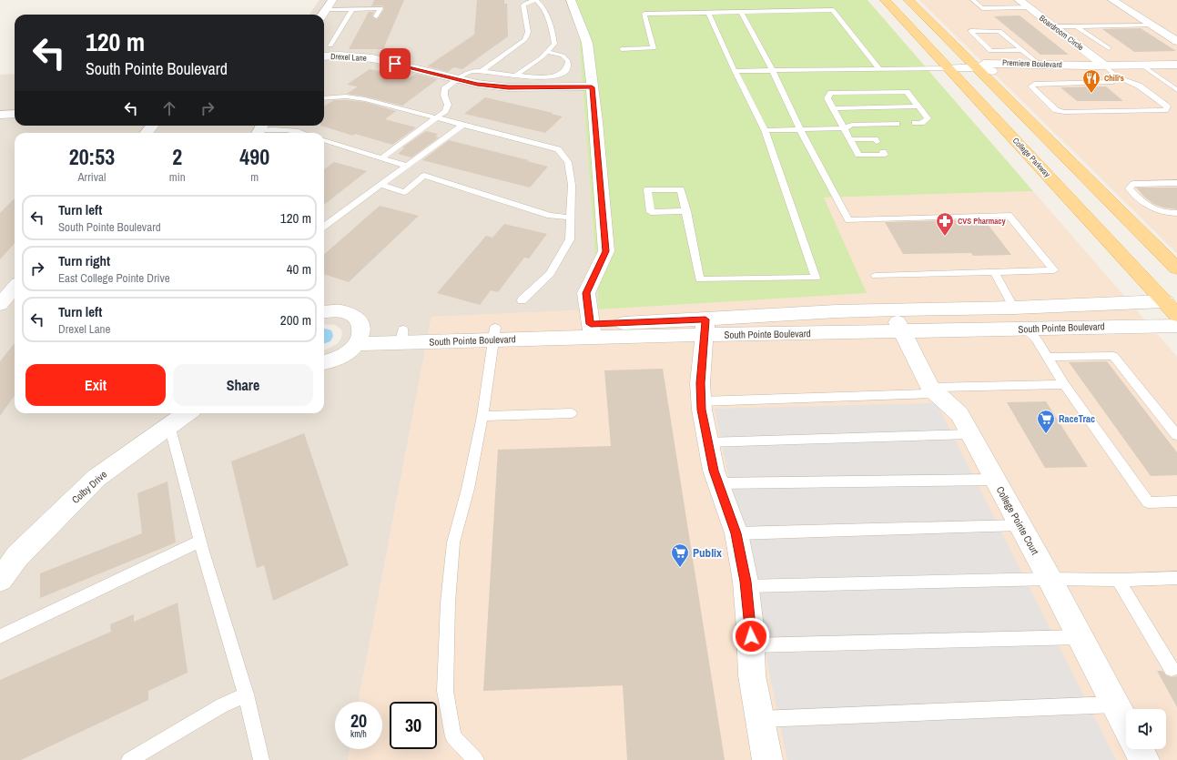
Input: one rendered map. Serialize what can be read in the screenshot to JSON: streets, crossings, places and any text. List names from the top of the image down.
{
  "streets": {
    "main road": ["College Parkway"],
    "street": [
      "Boardroom Circle",
      "Drexel Lane",
      "Premiere Boulevard",
      "South Pointe Boulevard",
      "Colby Drive",
      "College Pointe Court"
    ]
  },
  "crossings": [
    ["Boardroom Circle", "Premiere Boulevard"],
    ["Premiere Boulevard", "College Parkway"],
    ["College Parkway", "South Pointe Boulevard"],
    ["South Pointe Boulevard", "College Pointe Court"]
  ],
  "places": {
    "restaurant": ["Chili's"],
    "pharmacy": ["CVS Pharmacy"],
    "supermarket": ["RaceTrac", "Publix"]
  },
  "page": {
    "turn": ["120 m", "South Pointe Boulevard"],
    "eta": [
      "20:53",
      "Arrival",
      "2",
      "min",
      "490",
      "m"
    ],
    "list": [
      {
        "name": "Turn left",
        "note": "South Pointe Boulevard",
        "value": "120 m"
      },
      {
        "name": "Turn right",
        "note": "East College Pointe Drive",
        "value": "40 m"
      },
      {
        "name": "Turn left",
        "note": "Drexel Lane",
        "value": "200 m"
      }
    ],
    "buttons": ["Exit", "Share"],
    "speed": "20 km/h",
    "limit": "30"
  }
}
